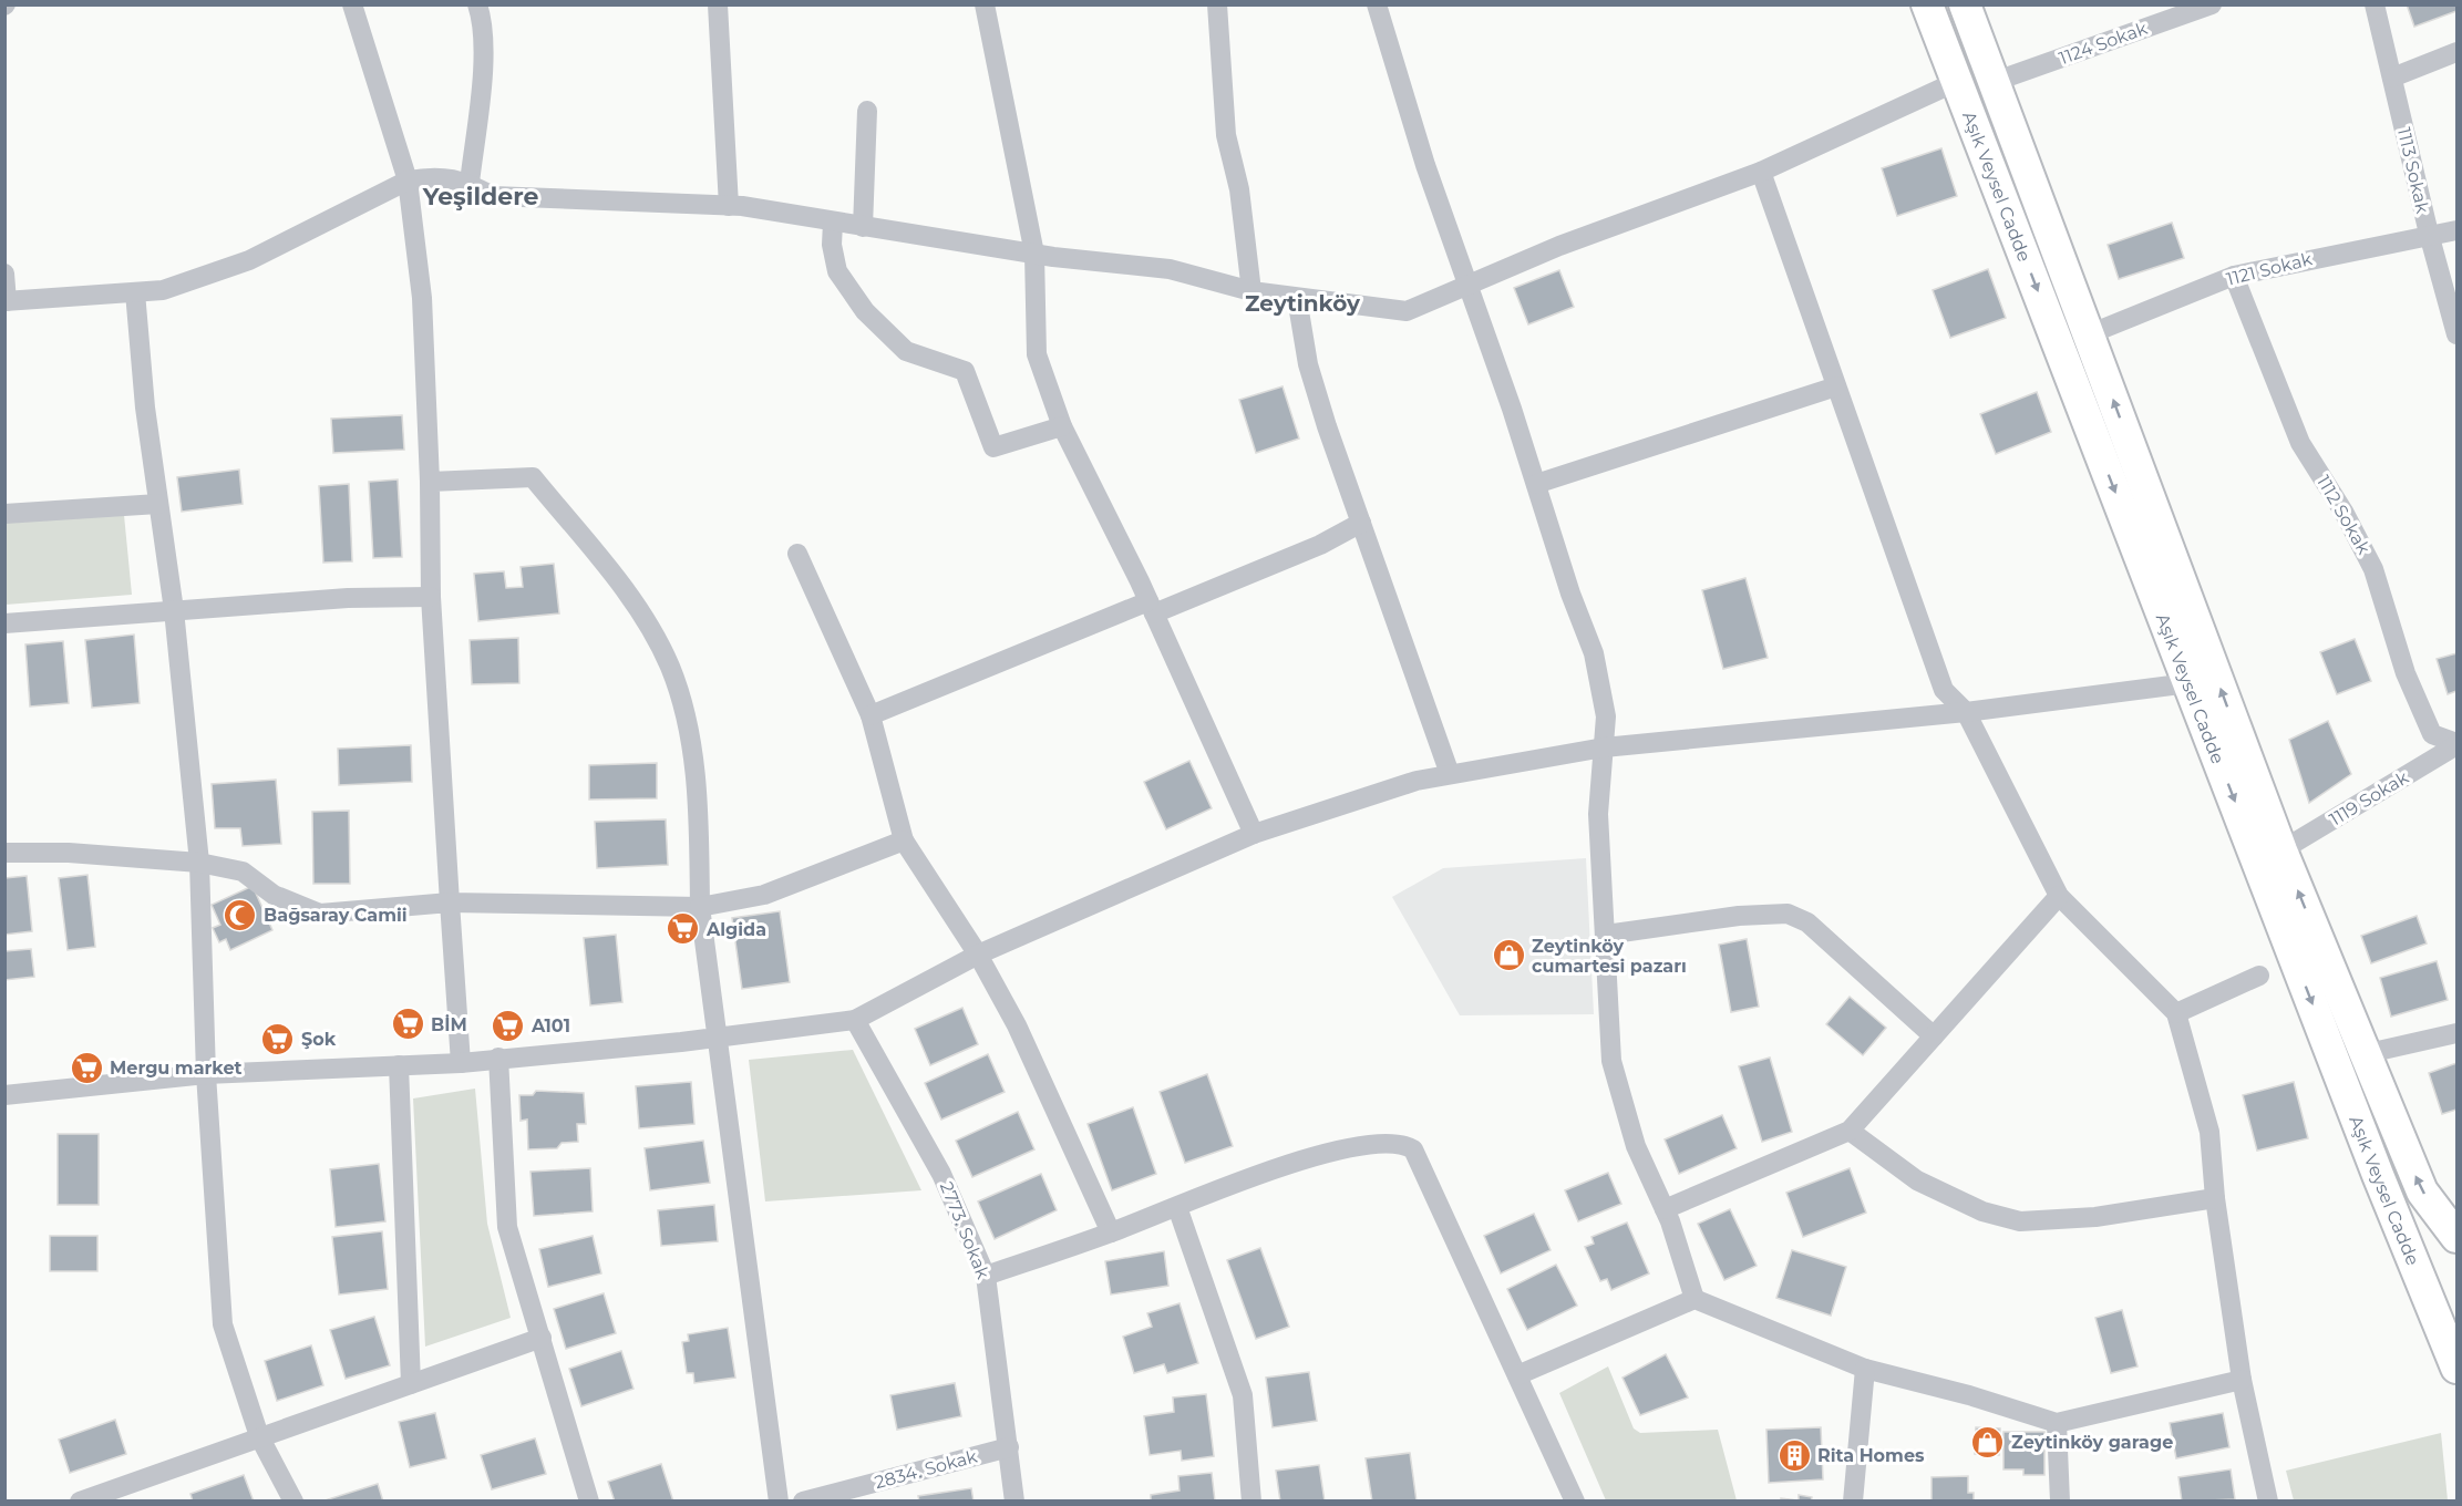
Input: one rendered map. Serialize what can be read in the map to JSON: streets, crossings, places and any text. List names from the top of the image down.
{
  "streets": {
    "main road": ["Aşık Veysel Cadde"],
    "street": [
      "1124 Sokak",
      "1113 Sokak",
      "1121 Sokak",
      "1112 Sokak",
      "1119 Sokak",
      "2773. Sokak",
      "2834. Sokak"
    ]
  },
  "crossings": [
    ["1124 Sokak", "Aşık Veysel Cadde"],
    ["1113 Sokak", "1121 Sokak"],
    ["Aşık Veysel Cadde", "1121 Sokak"],
    ["Aşık Veysel Cadde", "1119 Sokak"],
    ["1121 Sokak", "1112 Sokak"],
    ["1112 Sokak", "1119 Sokak"],
    ["2773. Sokak", "2834. Sokak"]
  ],
  "districts": ["Yeşildere", "Zeytinköy"],
  "places": {
    "mosque": ["Bağsaray Camii"],
    "supermarket": [
      "Algida",
      "BİM",
      "A101",
      "Şok",
      "Mergu market"
    ],
    "shop": ["Zeytinköy cumartesi pazarı", "Zeytinköy garage"],
    "building": ["Rita Homes"]
  }
}
